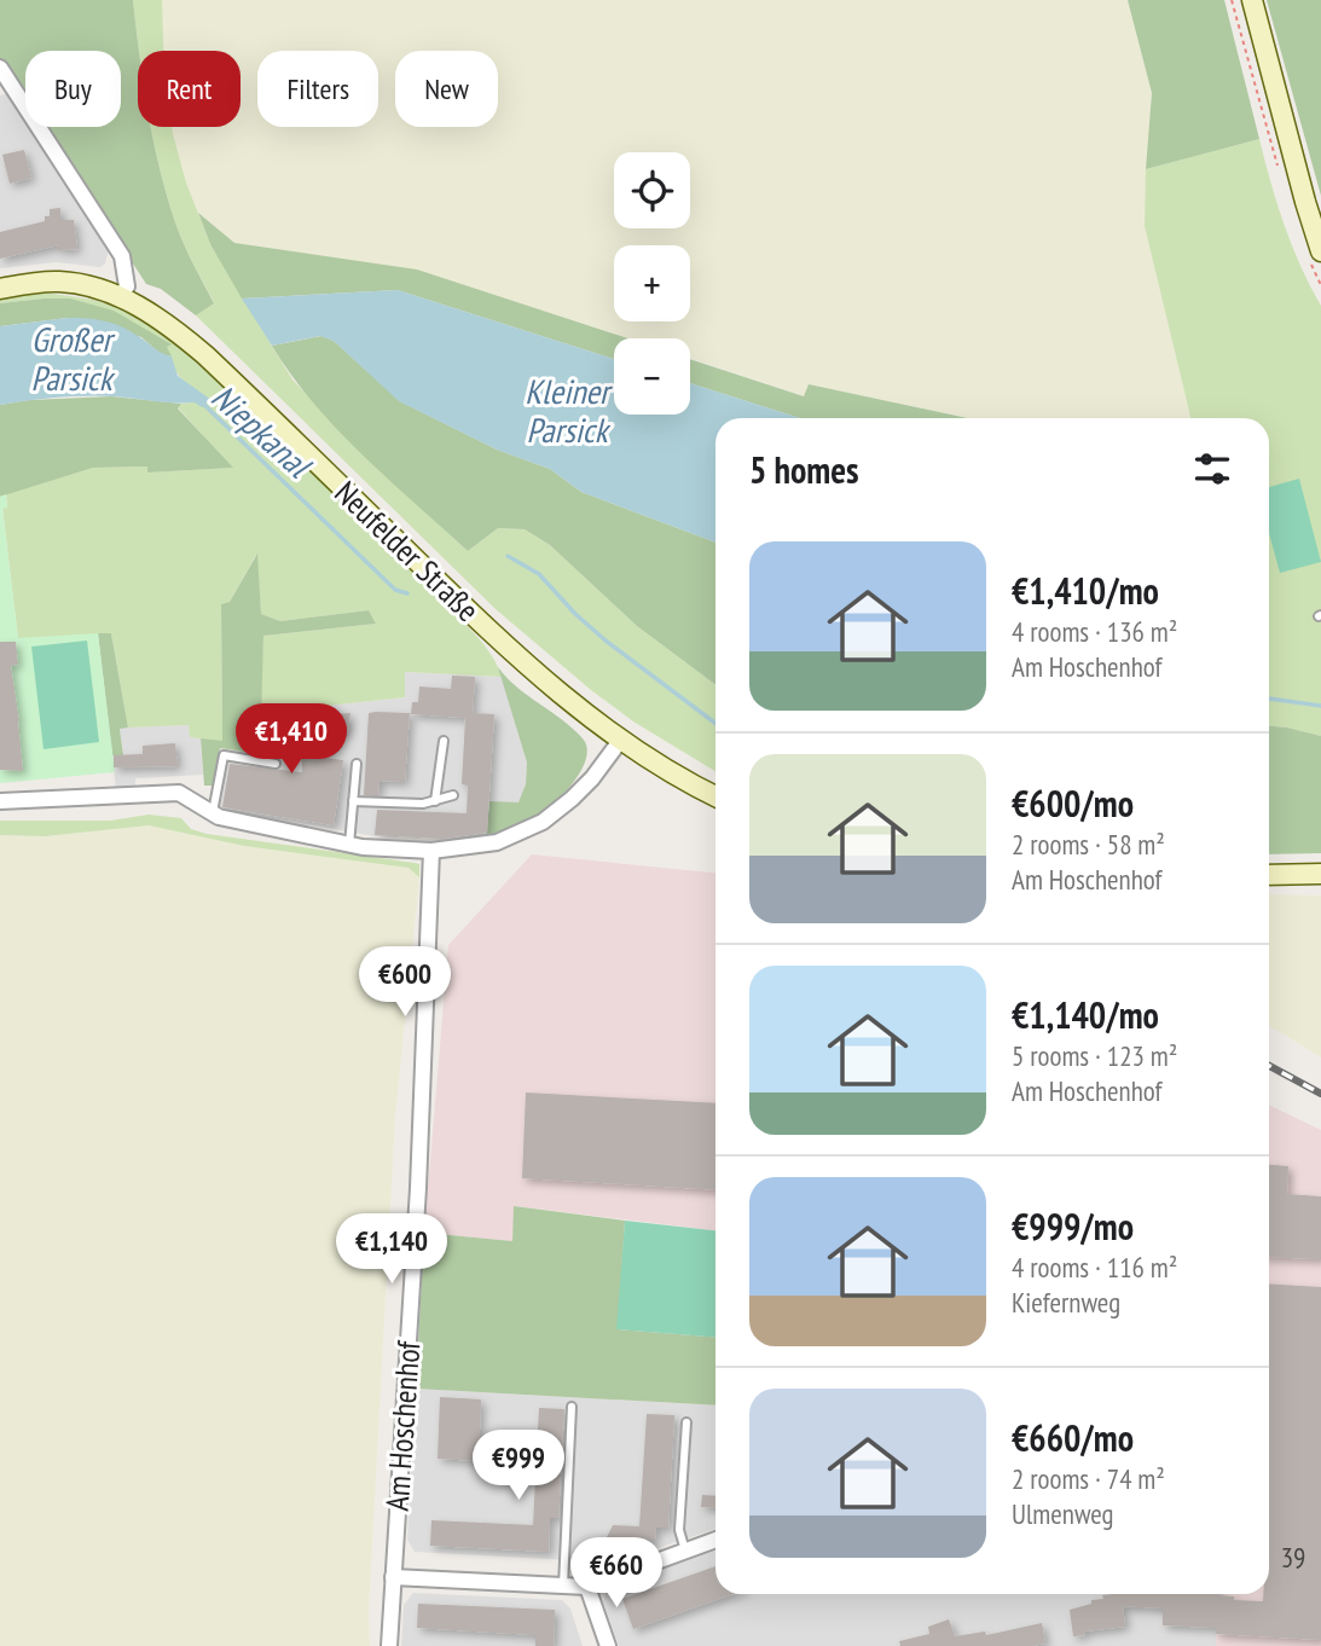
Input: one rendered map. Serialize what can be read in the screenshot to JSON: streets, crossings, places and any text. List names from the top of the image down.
{
  "streets": {
    "main road": ["Neufelder Straße"],
    "street": ["Am Hoschenhof"]
  },
  "water": ["Großer Parsick", "Kleiner Parsick", "Niepkanal"],
  "house_numbers": ["39"],
  "page": {
    "chip": [
      "Buy",
      "Rent",
      "Filters",
      "New"
    ],
    "map_buttons": ["+", "−"],
    "heading": "5 homes",
    "list": [
      {
        "name": "€1,410/mo",
        "note": "4 rooms · 136 m² · Am Hoschenhof"
      },
      {
        "name": "€600/mo",
        "note": "2 rooms · 58 m² · Am Hoschenhof"
      },
      {
        "name": "€1,140/mo",
        "note": "5 rooms · 123 m² · Am Hoschenhof"
      },
      {
        "name": "€999/mo",
        "note": "4 rooms · 116 m² · Kiefernweg"
      },
      {
        "name": "€660/mo",
        "note": "2 rooms · 74 m² · Ulmenweg"
      }
    ],
    "price": [
      "€1,410",
      "€600",
      "€1,140",
      "€999",
      "€660"
    ]
  }
}
